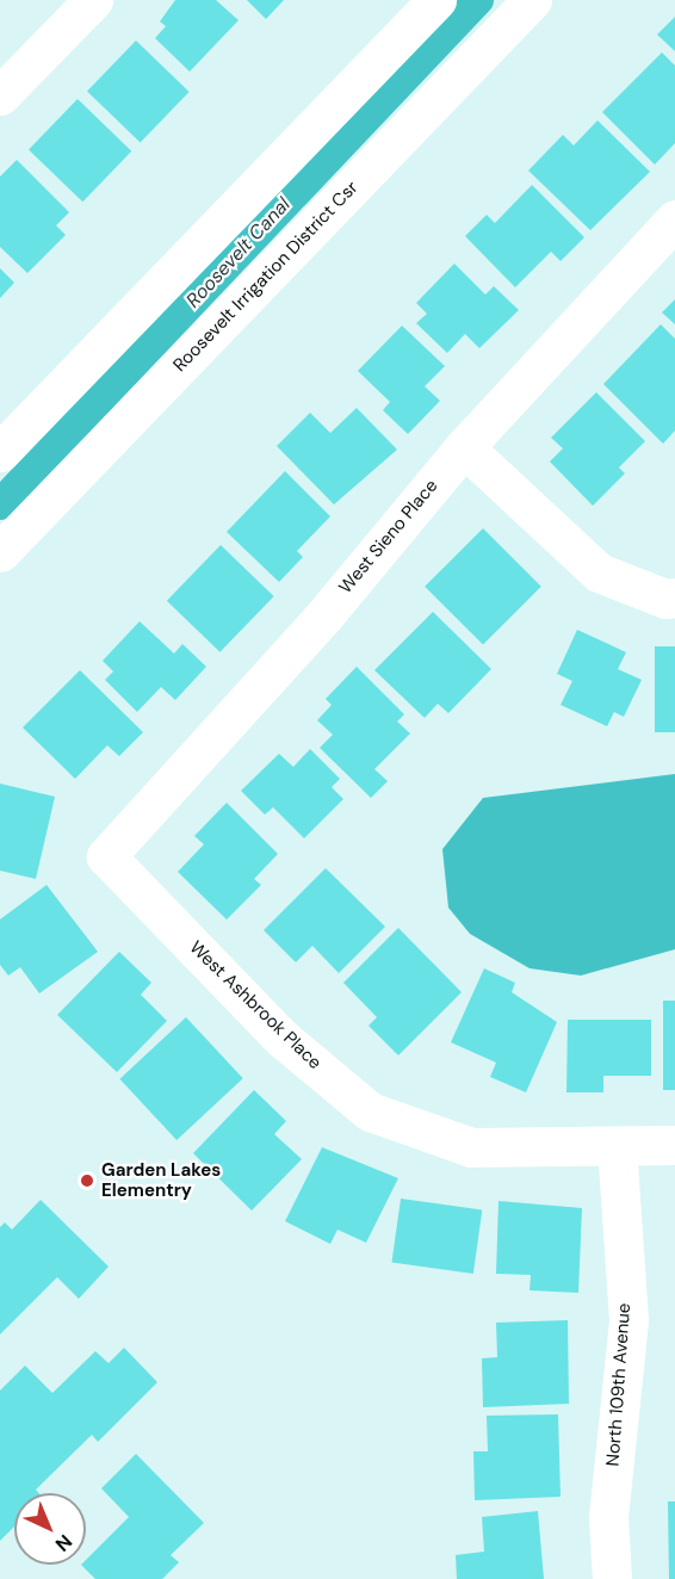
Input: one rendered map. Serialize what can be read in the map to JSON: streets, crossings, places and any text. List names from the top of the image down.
{
  "streets": {
    "street": [
      "Roosevelt Irrigation District Csr",
      "West Sieno Place",
      "West Ashbrook Place",
      "North 109th Avenue"
    ]
  },
  "crossings": [
    ["West Sieno Place", "West Ashbrook Place"],
    ["West Ashbrook Place", "North 109th Avenue"]
  ],
  "water": ["Roosevelt Canal"],
  "places": ["Garden Lakes Elementry"],
  "north": "bottom right"
}
